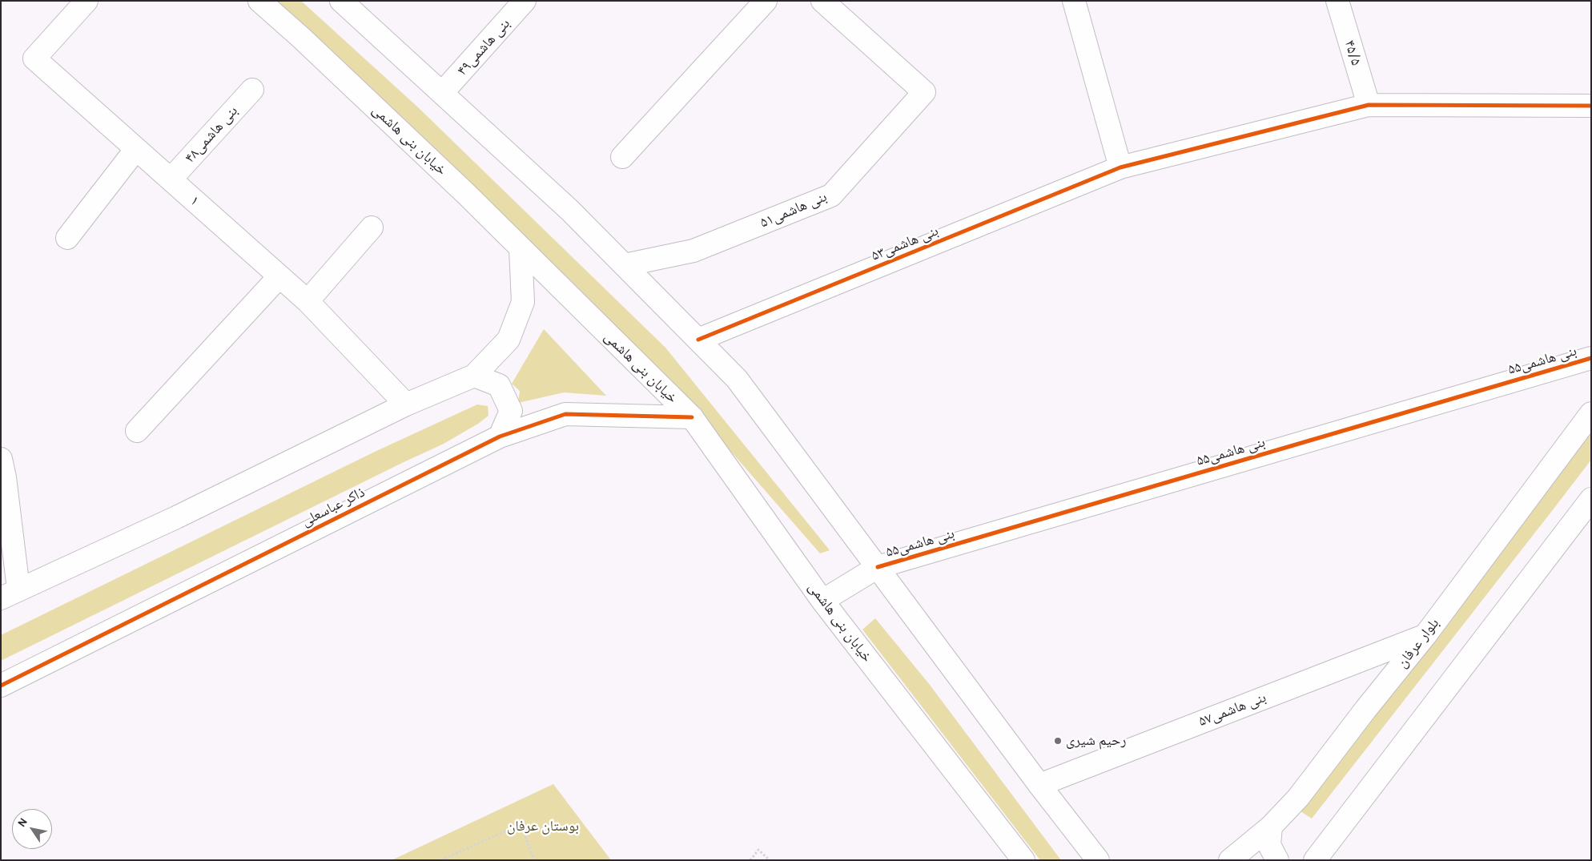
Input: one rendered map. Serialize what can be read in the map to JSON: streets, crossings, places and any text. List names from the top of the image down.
{
  "streets": {
    "street": [
      "بنی هاشمی۴۹",
      "۴۵/۵",
      "۴۸بنی هاشمی",
      "خیابان بنی هاشمی",
      "۱",
      "بنی هاشمی۵۱",
      "بنی هاشمی۵۳",
      "بنی هاشمی۵۵",
      "ذاکر عباسعلی",
      "بلوار عرفان",
      "بنی هاشمی۵۷"
    ]
  },
  "crossings": [
    ["۴۵/۵", "بنی هاشمی۵۳"],
    ["۴۸بنی هاشمی", "۱"],
    ["خیابان بنی هاشمی", "بنی هاشمی۵۵"],
    ["خیابان بنی هاشمی", "ذاکر عباسعلی"],
    ["بلوار عرفان", "بنی هاشمی۵۷"]
  ],
  "parks": ["بوستان عرفان"],
  "places": ["رحیم شیری"],
  "north": "top left"
}
